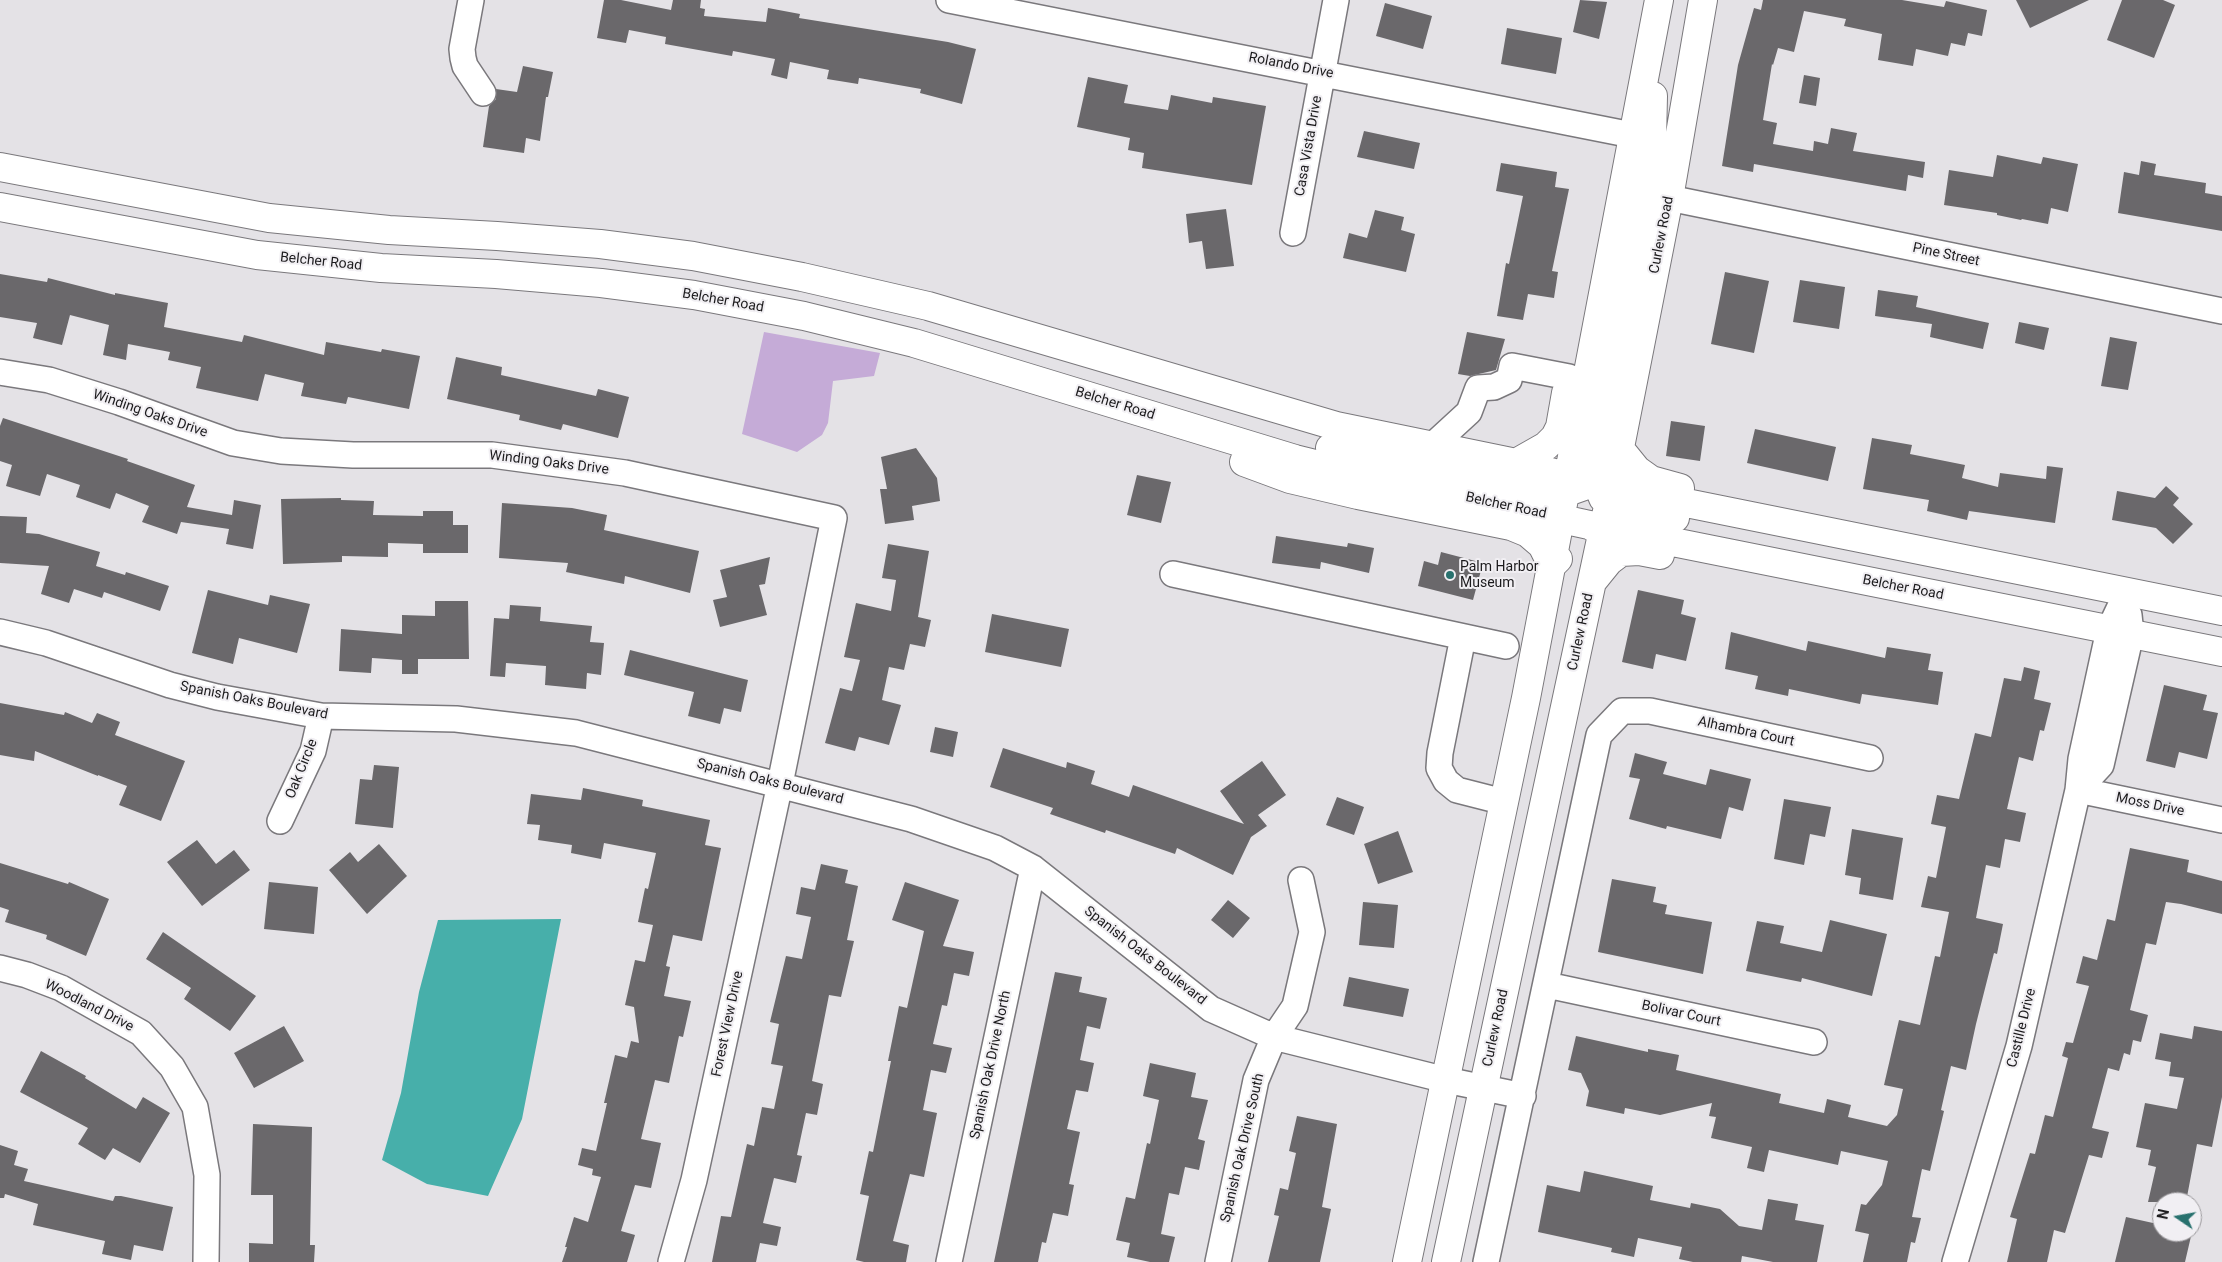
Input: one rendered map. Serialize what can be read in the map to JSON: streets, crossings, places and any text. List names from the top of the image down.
{
  "streets": {
    "main road": ["Curlew Road", "Belcher Road"],
    "street": [
      "Rolando Drive",
      "Casa Vista Drive",
      "Pine Street",
      "Winding Oaks Drive",
      "Spanish Oaks Boulevard",
      "Alhambra Court",
      "Oak Circle",
      "Moss Drive",
      "Woodland Drive",
      "Bolivar Court",
      "Forest View Drive",
      "Castille Drive",
      "Spanish Oak Drive North",
      "Spanish Oak Drive South"
    ]
  },
  "crossings": [
    ["Rolando Drive", "Casa Vista Drive"],
    ["Rolando Drive", "Curlew Road"],
    ["Curlew Road", "Pine Street"],
    ["Curlew Road", "Belcher Road"],
    ["Curlew Road", "Spanish Oaks Boulevard"],
    ["Belcher Road", "Castille Drive"],
    ["Winding Oaks Drive", "Spanish Oaks Boulevard"],
    ["Winding Oaks Drive", "Forest View Drive"],
    ["Spanish Oaks Boulevard", "Oak Circle"],
    ["Spanish Oaks Boulevard", "Forest View Drive"],
    ["Spanish Oaks Boulevard", "Spanish Oak Drive North"],
    ["Spanish Oaks Boulevard", "Spanish Oak Drive South"],
    ["Alhambra Court", "Bolivar Court"],
    ["Moss Drive", "Castille Drive"]
  ],
  "places": ["Palm Harbor Museum"],
  "north": "left"
}
